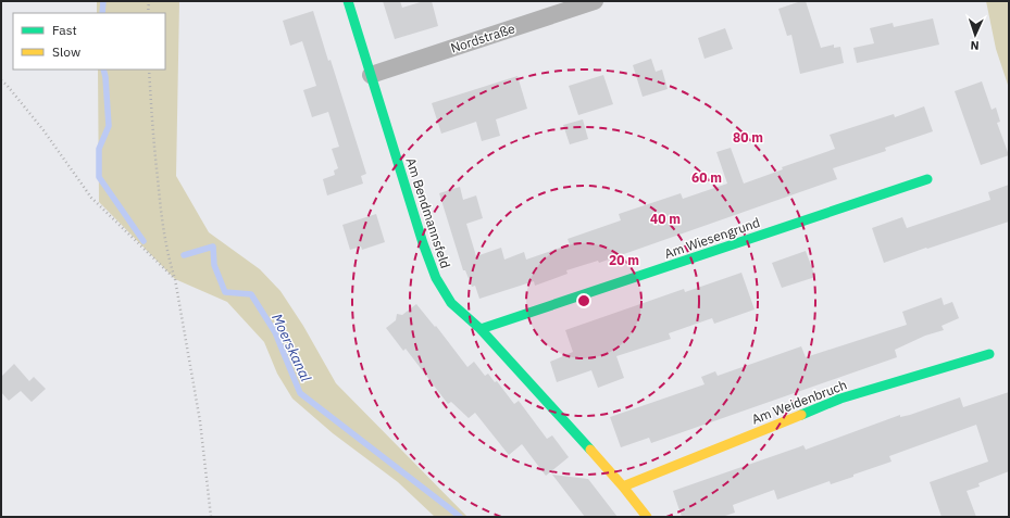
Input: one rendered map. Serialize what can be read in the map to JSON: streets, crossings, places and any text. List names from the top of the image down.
{
  "streets": {
    "street": [
      "Nordstraße",
      "Am Bendmannsfeld",
      "Am Wiesengrund",
      "Am Weidenbruch"
    ]
  },
  "crossings": [
    ["Nordstraße", "Am Bendmannsfeld"],
    ["Am Bendmannsfeld", "Am Wiesengrund"],
    ["Am Bendmannsfeld", "Am Weidenbruch"]
  ],
  "water": ["Moerskanal"],
  "legend": ["Fast", "Slow"],
  "north": "bottom",
  "rings": [
    "80 m",
    "60 m",
    "40 m",
    "20 m"
  ]
}
